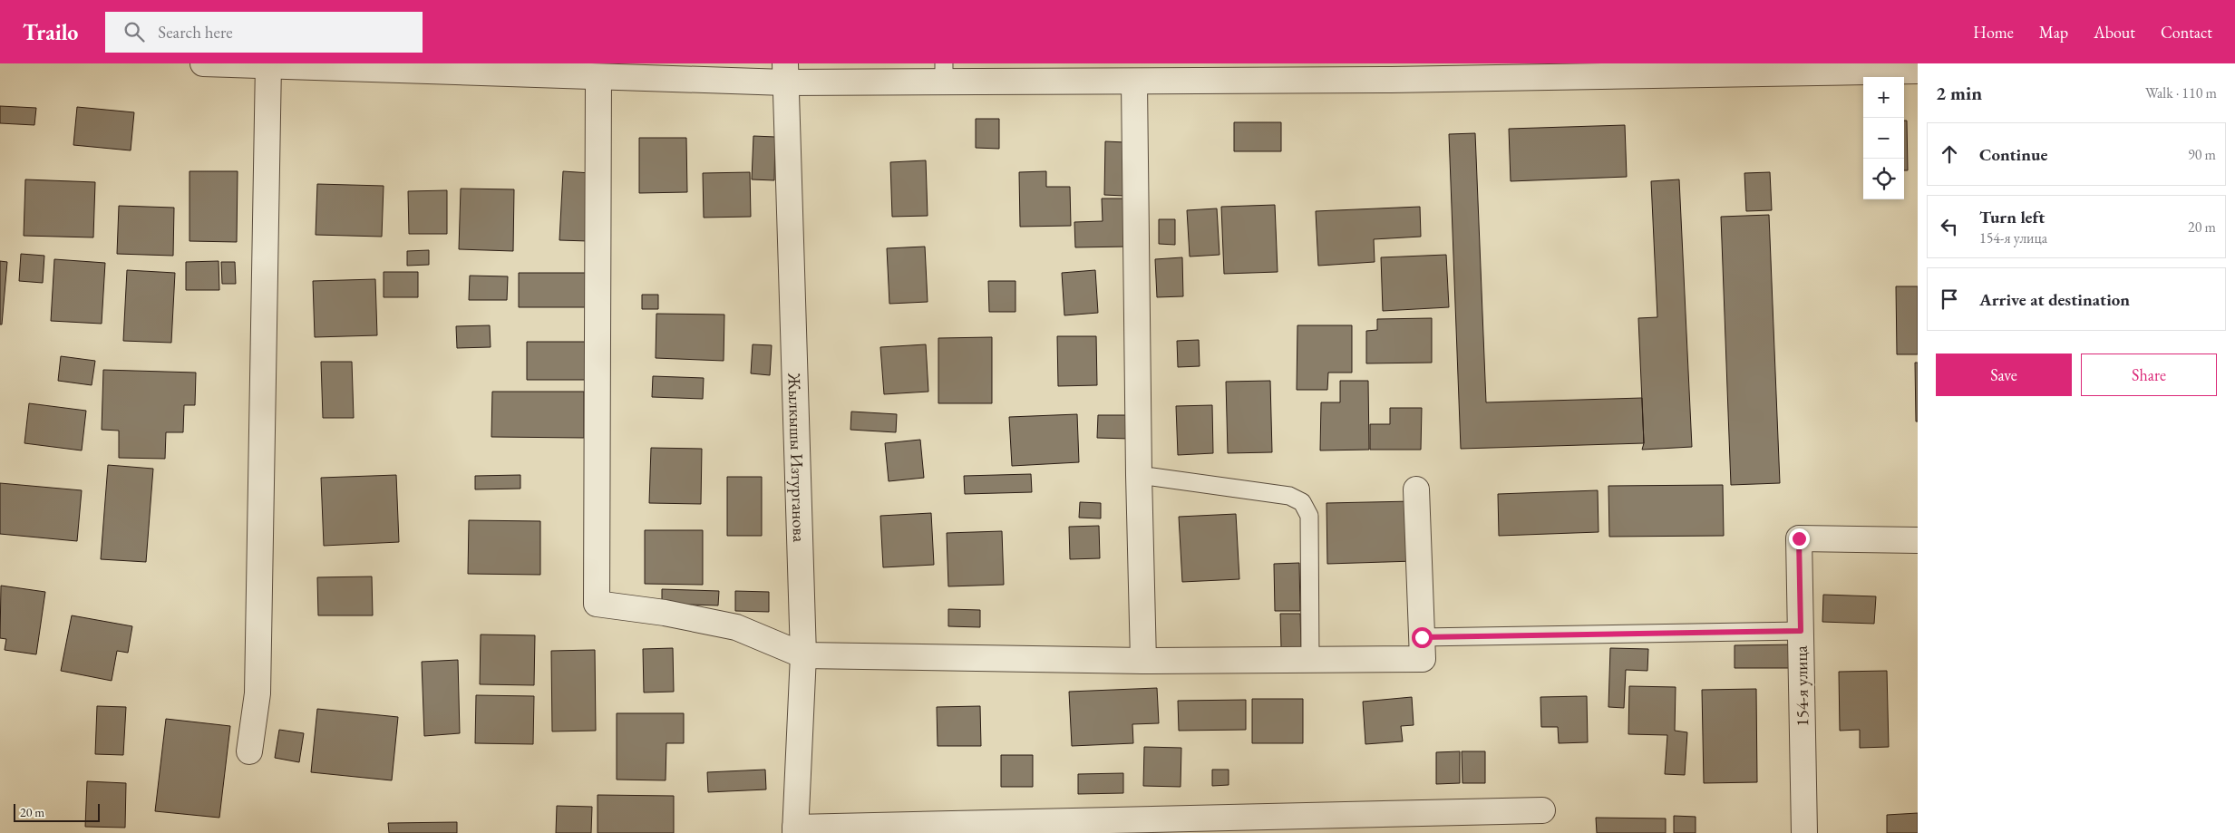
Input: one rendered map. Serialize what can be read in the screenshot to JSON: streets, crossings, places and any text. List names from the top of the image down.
{
  "streets": {
    "street": ["Жылкышы Изтурганова", "154-я улица"]
  },
  "scale_bar": "20 m",
  "page": {
    "header": "Trailo",
    "search": "Search here",
    "nav": [
      "Home",
      "Map",
      "About",
      "Contact"
    ],
    "heading": ["2 min", "Walk · 110 m"],
    "map_buttons": ["+", "−"],
    "list": [
      ["Continue", "90 m"],
      ["Turn left", "154-я улица", "20 m"],
      "Arrive at destination"
    ],
    "buttons": ["Save", "Share"],
    "scale": "20 m"
  }
}
